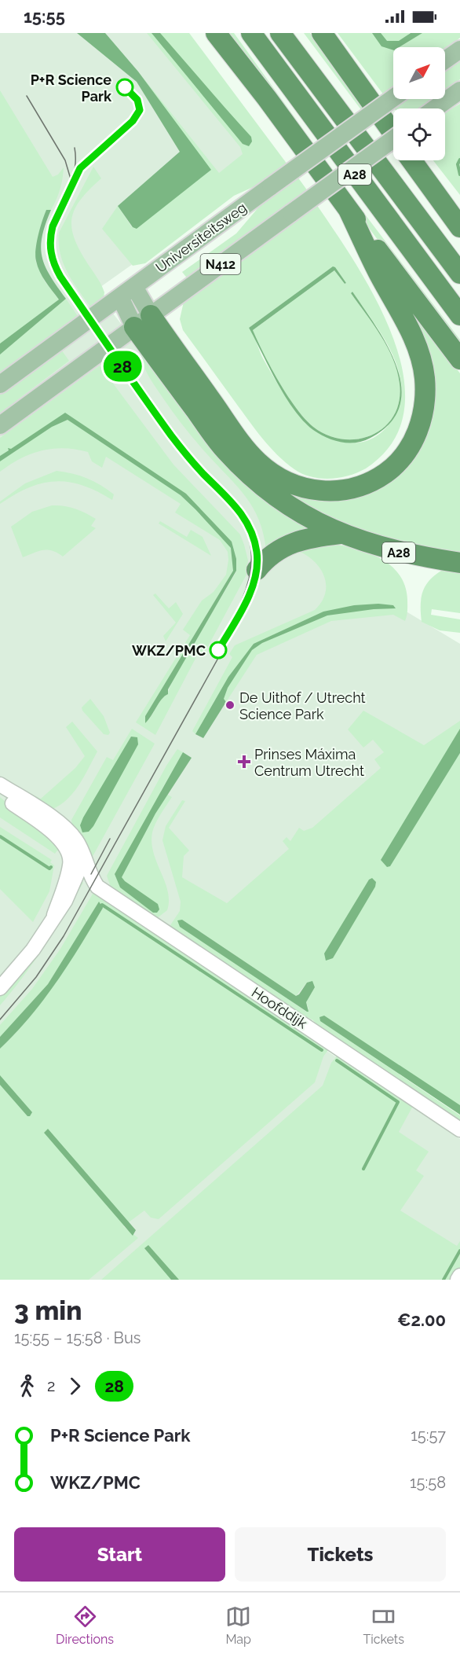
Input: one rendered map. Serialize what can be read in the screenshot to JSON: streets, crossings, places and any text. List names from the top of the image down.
{
  "streets": {
    "highway": ["A28"],
    "main road": ["Universiteitsweg", "N412"],
    "street": ["Hoofddijk"]
  },
  "crossings": [
    ["A28", "N412"]
  ],
  "places": {
    "other": ["P+R Science Park", "WKZ/PMC", "De Uithof / Utrecht Science Park"],
    "health": ["Prinses Máxima Centrum Utrecht"]
  },
  "lines": ["bus line 28"],
  "north": "top right",
  "page": {
    "status": "15:55",
    "on_map": "28",
    "heading": ["3 min", "15:55 – 15:58 · Bus", "€2.00"],
    "legs": ["2", "28"],
    "list": [
      {
        "name": "P+R Science Park",
        "value": "15:57"
      },
      {
        "name": "WKZ/PMC",
        "value": "15:58"
      }
    ],
    "buttons": ["Start", "Tickets"],
    "tabs": ["Directions", "Map", "Tickets"]
  }
}
